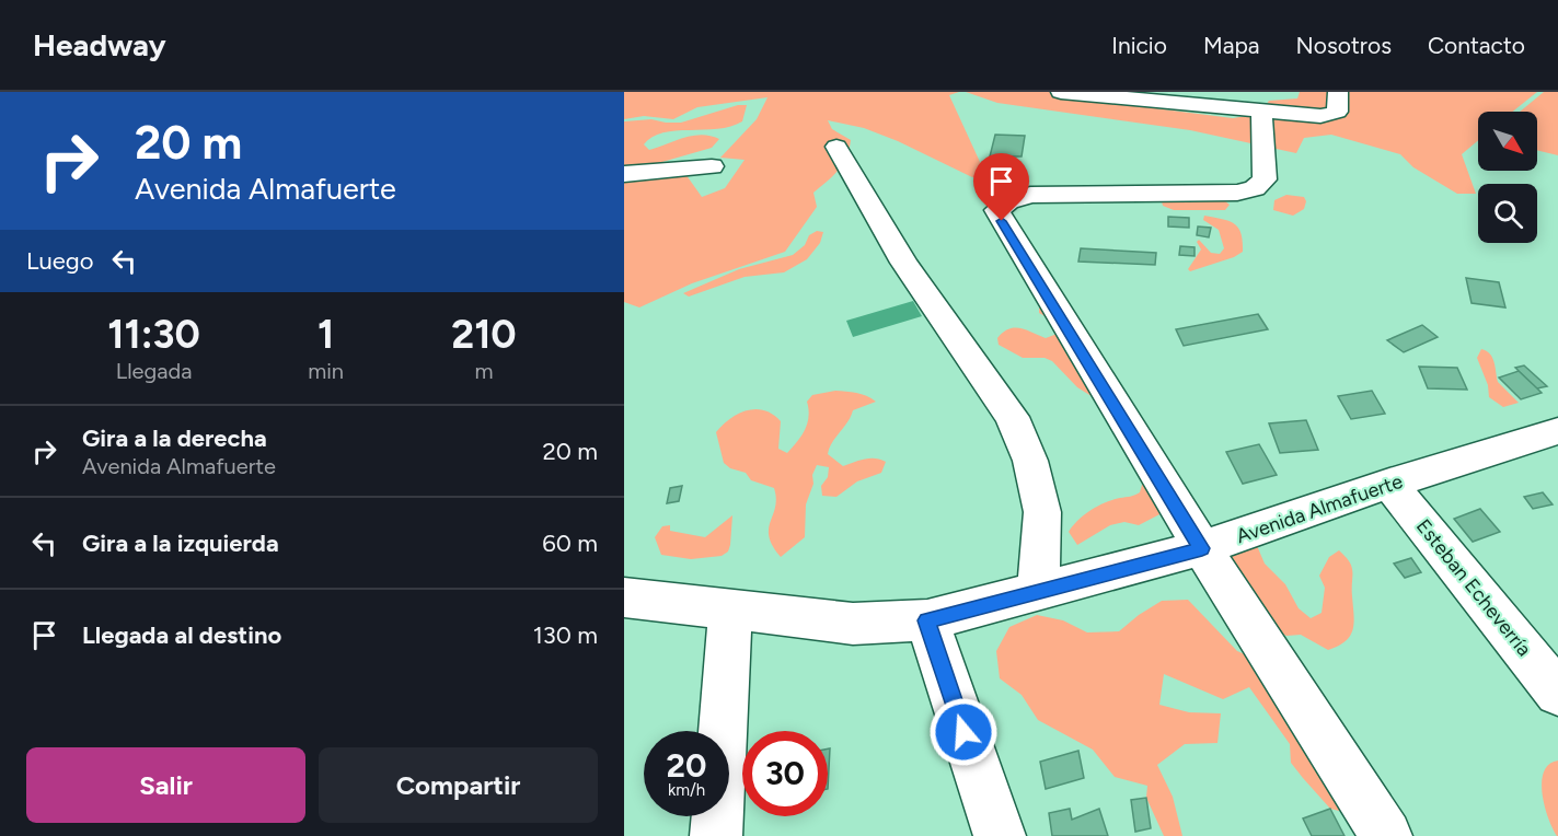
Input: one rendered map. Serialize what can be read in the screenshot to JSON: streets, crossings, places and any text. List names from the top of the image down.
{
  "streets": {
    "street": ["Avenida Almafuerte", "Esteban Echeverría"]
  },
  "crossings": [
    ["Avenida Almafuerte", "Esteban Echeverría"]
  ],
  "north": "bottom right",
  "page": {
    "header": "Headway",
    "nav": [
      "Inicio",
      "Mapa",
      "Nosotros",
      "Contacto"
    ],
    "turn": ["20 m", "Avenida Almafuerte"],
    "then": "Luego",
    "eta": [
      "11:30",
      "Llegada",
      "1",
      "min",
      "210",
      "m"
    ],
    "list": [
      {
        "name": "Gira a la derecha",
        "note": "Avenida Almafuerte",
        "value": "20 m"
      },
      {
        "name": "Gira a la izquierda",
        "value": "60 m"
      },
      {
        "name": "Llegada al destino",
        "value": "130 m"
      }
    ],
    "speed": "20 km/h",
    "limit": "30",
    "buttons": ["Salir", "Compartir"]
  }
}
